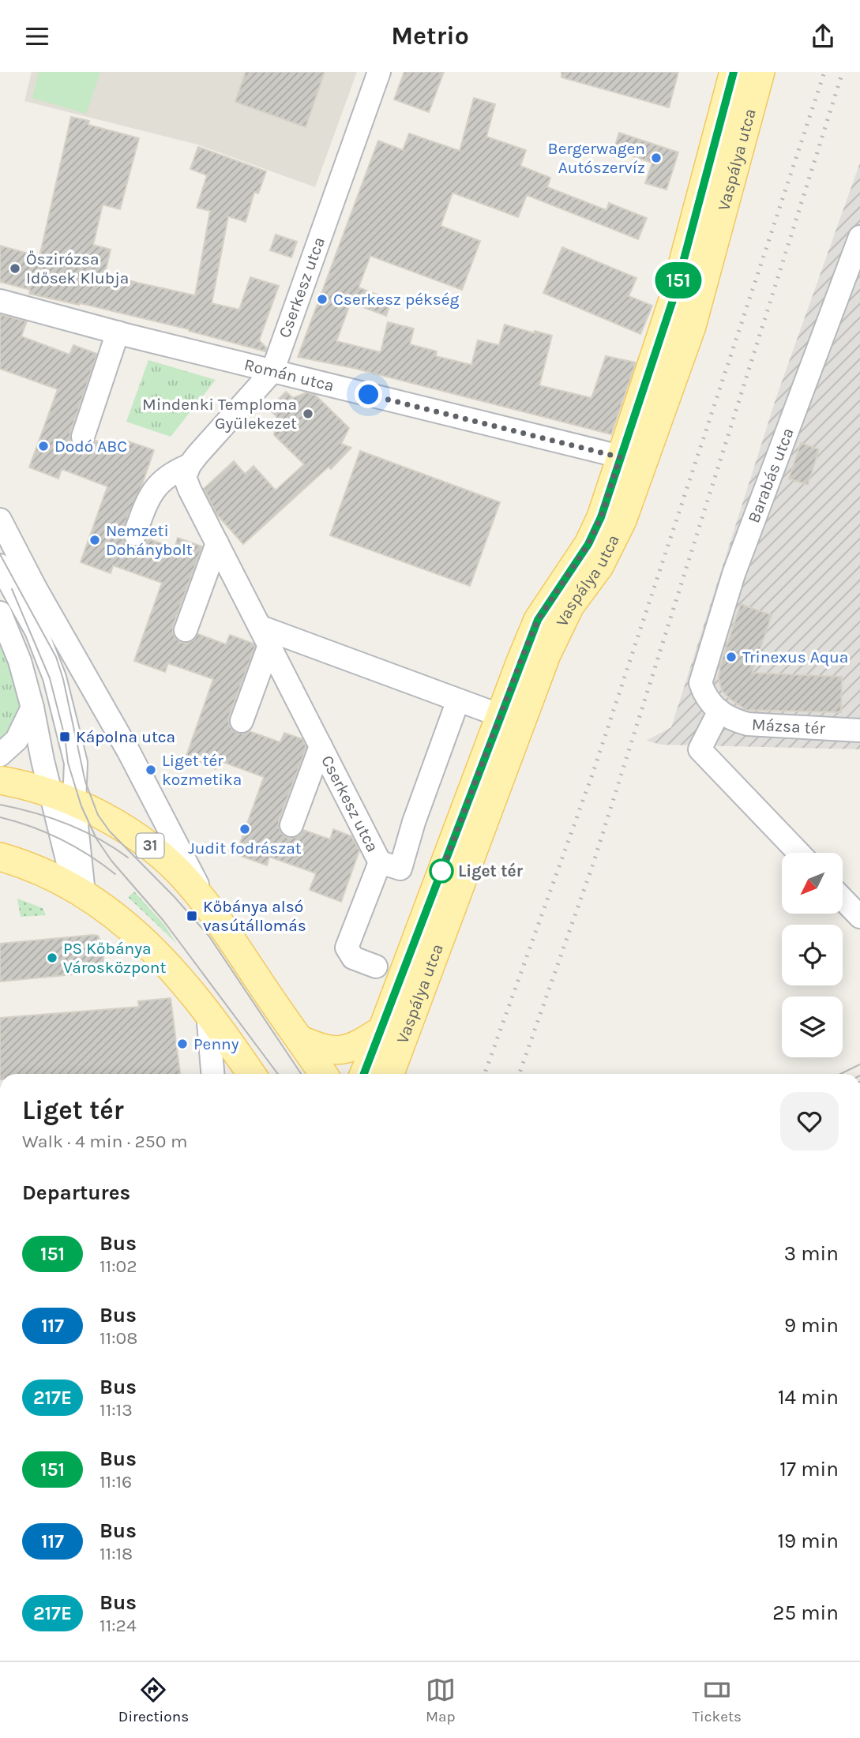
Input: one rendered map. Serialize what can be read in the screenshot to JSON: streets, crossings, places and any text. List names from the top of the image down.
{
  "streets": {
    "main road": ["Vaspálya utca", "31"],
    "street": [
      "Cserkesz utca",
      "Román utca",
      "Barabás utca",
      "Mázsa tér"
    ]
  },
  "crossings": [
    ["Vaspálya utca", "Román utca"],
    ["Cserkesz utca", "Román utca"],
    ["Barabás utca", "Mázsa tér"]
  ],
  "places": {
    "other": [
      "Bergerwagen Autószervíz",
      "Őszirózsa Idősek Klubja",
      "Cserkesz pékség",
      "Mindenki Temploma Gyülekezet",
      "Dodó ABC",
      "Nemzeti Dohánybolt",
      "Trinexus Aqua",
      "Liget tér kozmetika",
      "Judit fodrászat",
      "Liget tér",
      "PS Kőbánya Városközpont",
      "Penny"
    ],
    "transit": ["Kápolna utca", "Kőbánya alsó vasútállomás"]
  },
  "lines": ["bus line 151"],
  "north": "bottom left",
  "page": {
    "header": "Metrio",
    "on_map": "151",
    "heading": [
      ["Liget tér", "Walk · 4 min · 250 m"],
      "Departures"
    ],
    "list": [
      {
        "mark": "151",
        "name": "Bus",
        "note": "11:02",
        "value": "3 min"
      },
      {
        "mark": "117",
        "name": "Bus",
        "note": "11:08",
        "value": "9 min"
      },
      {
        "mark": "217E",
        "name": "Bus",
        "note": "11:13",
        "value": "14 min"
      },
      {
        "mark": "151",
        "name": "Bus",
        "note": "11:16",
        "value": "17 min"
      },
      {
        "mark": "117",
        "name": "Bus",
        "note": "11:18",
        "value": "19 min"
      },
      {
        "mark": "217E",
        "name": "Bus",
        "note": "11:24",
        "value": "25 min"
      }
    ],
    "tabs": ["Directions", "Map", "Tickets"]
  }
}
